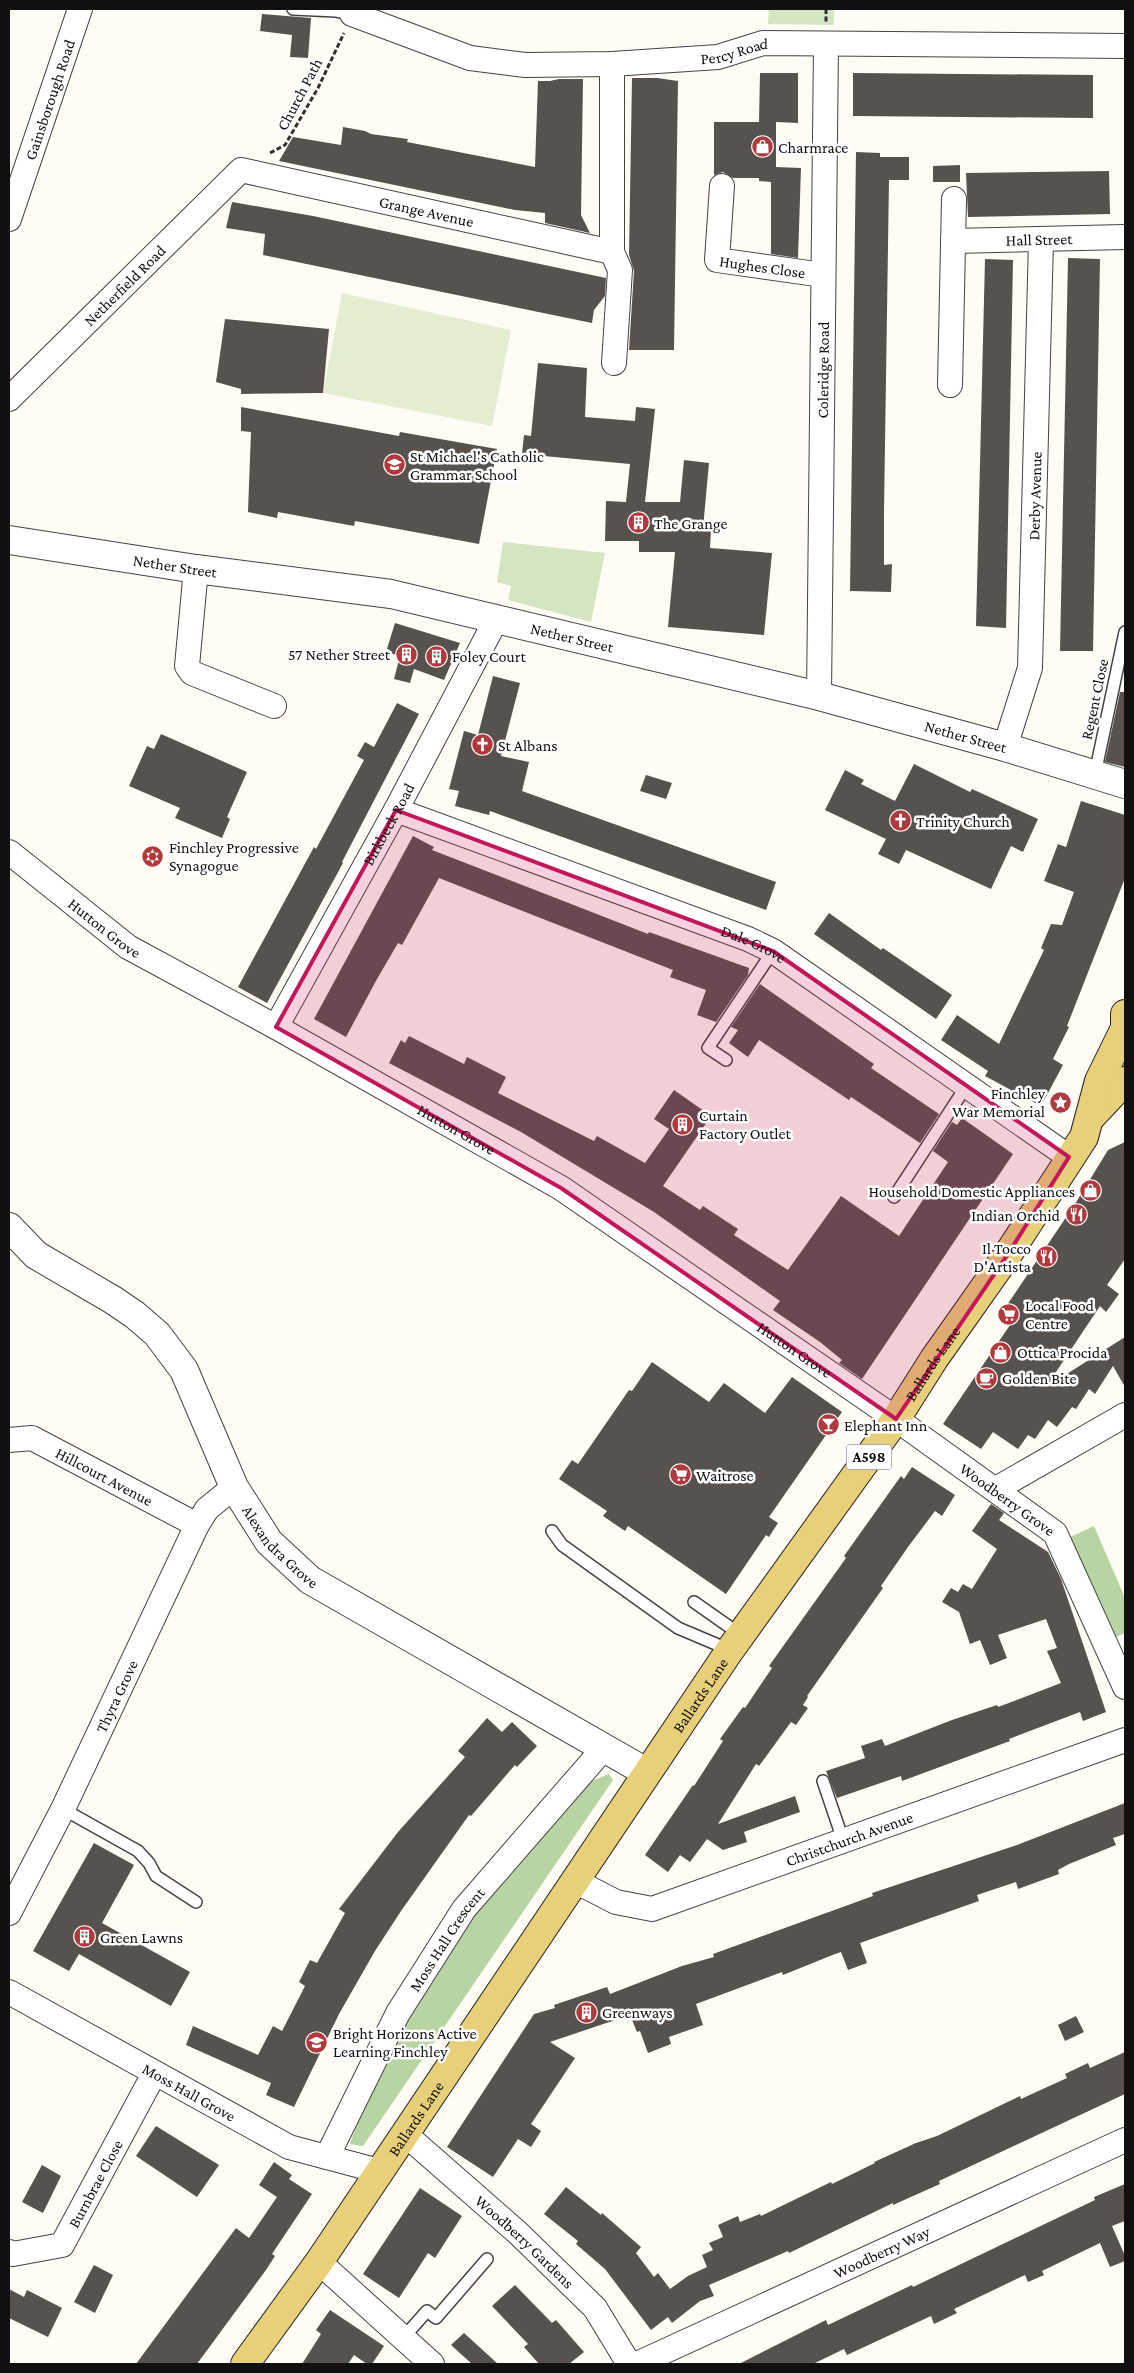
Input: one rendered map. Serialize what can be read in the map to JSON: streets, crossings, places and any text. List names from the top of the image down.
{
  "streets": {
    "main road": ["Ballards Lane", "A598"],
    "street": [
      "Percy Road",
      "Gainsborough Road",
      "Grange Avenue",
      "Hall Street",
      "Hughes Close",
      "Netherfield Road",
      "Coleridge Road",
      "Derby Avenue",
      "Nether Street",
      "Birkbeck Road",
      "Hutton Grove",
      "Dale Grove",
      "Hillcourt Avenue",
      "Woodberry Grove",
      "Alexandra Grove",
      "Thyra Grove",
      "Christchurch Avenue",
      "Moss Hall Crescent",
      "Moss Hall Grove",
      "Burnbrae Close",
      "Woodberry Gardens",
      "Woodberry Way"
    ],
    "lane": ["Regent Close"],
    "path": ["Church Path"]
  },
  "crossings": [
    ["Percy Road", "Church Path"],
    ["Percy Road", "Coleridge Road"],
    ["Church Path", "Grange Avenue"],
    ["Church Path", "Netherfield Road"],
    ["Grange Avenue", "Netherfield Road"],
    ["Hall Street", "Derby Avenue"],
    ["Hughes Close", "Coleridge Road"],
    ["Coleridge Road", "Nether Street"],
    ["Derby Avenue", "Nether Street"],
    ["Nether Street", "Regent Close"],
    ["Nether Street", "Birkbeck Road"],
    ["Birkbeck Road", "Hutton Grove"],
    ["Birkbeck Road", "Dale Grove"],
    ["Hutton Grove", "Ballards Lane"],
    ["Hutton Grove", "Woodberry Grove"],
    ["Dale Grove", "Ballards Lane"],
    ["Ballards Lane", "Woodberry Grove"],
    ["Ballards Lane", "Alexandra Grove"],
    ["Ballards Lane", "Christchurch Avenue"],
    ["Ballards Lane", "Moss Hall Grove"],
    ["Ballards Lane", "Woodberry Gardens"],
    ["Hillcourt Avenue", "Thyra Grove"],
    ["Alexandra Grove", "Thyra Grove"],
    ["Alexandra Grove", "Moss Hall Crescent"],
    ["Moss Hall Crescent", "Moss Hall Grove"],
    ["Moss Hall Grove", "Burnbrae Close"]
  ],
  "places": {
    "shop": ["Charmrace", "Household Domestic Appliances", "Ottica Procida"],
    "school or university": ["St Michael's Catholic Grammar School", "Bright Horizons Active Learning Finchley"],
    "building": [
      "The Grange",
      "57 Nether Street",
      "Foley Court",
      "Curtain Factory Outlet",
      "Green Lawns",
      "Greenways"
    ],
    "church": ["St Albans", "Trinity Church"],
    "synagogue": ["Finchley Progressive Synagogue"],
    "place": ["Finchley War Memorial"],
    "restaurant": ["Indian Orchid", "Il Tocco D'Artista"],
    "supermarket": ["Local Food Centre", "Waitrose"],
    "cafe": ["Golden Bite"],
    "bar": ["Elephant Inn"]
  }
}
